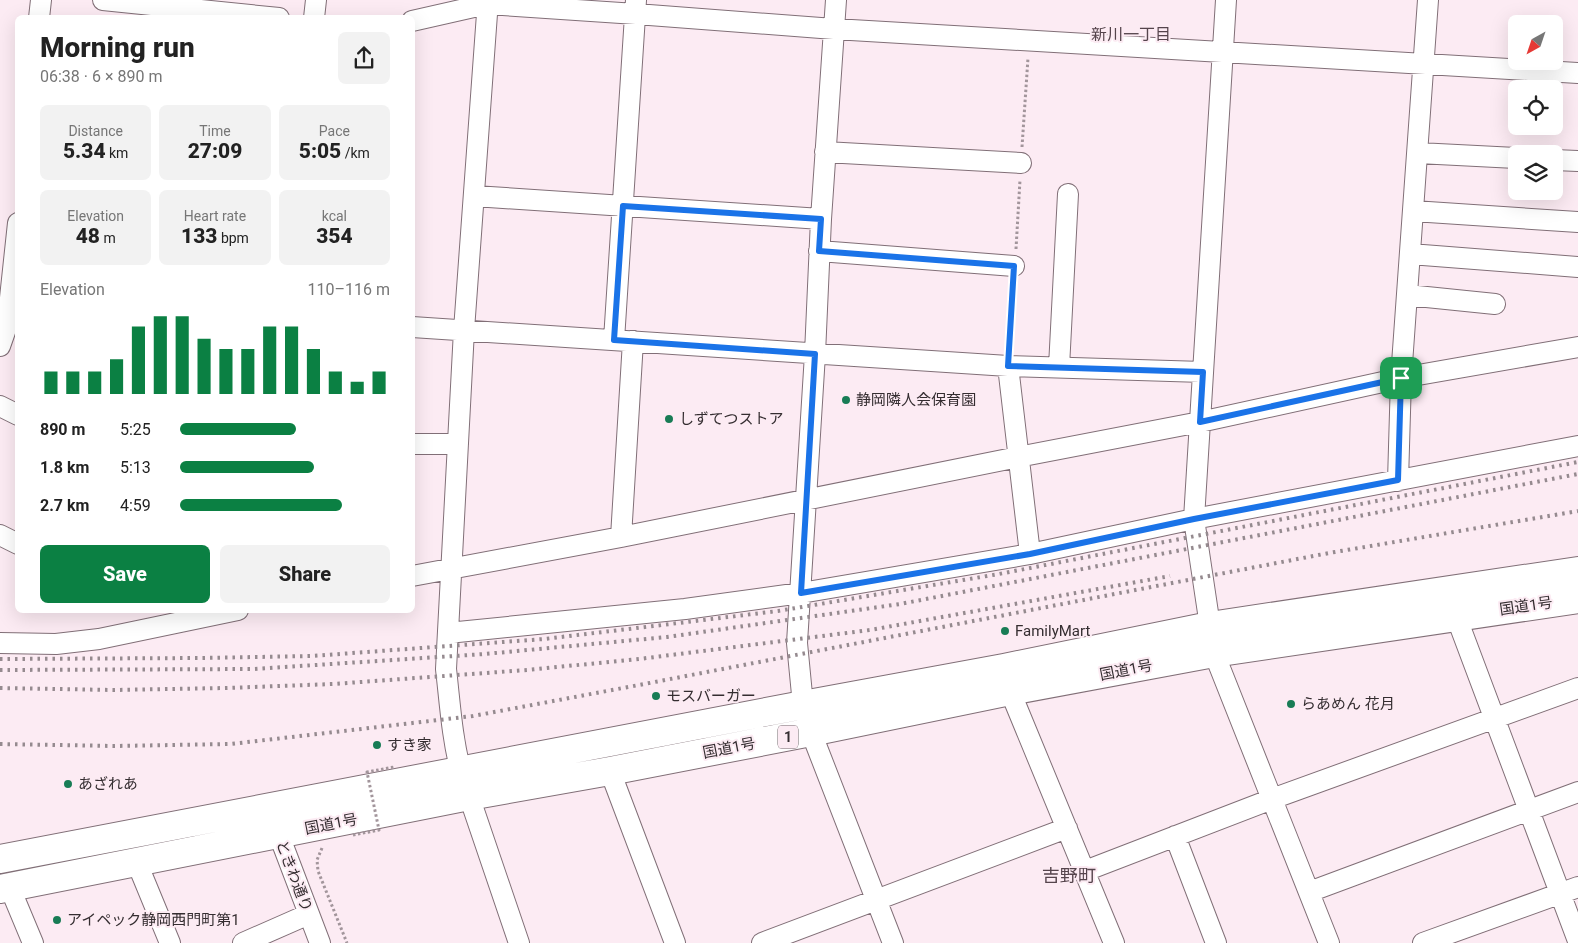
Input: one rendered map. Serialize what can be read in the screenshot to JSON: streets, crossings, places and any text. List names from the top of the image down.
{
  "streets": {
    "highway": ["国道1号", "1"],
    "street": ["ときわ通り"]
  },
  "crossings": [
    ["国道1号", "ときわ通り"]
  ],
  "districts": ["新川一丁目", "吉野町"],
  "places": [
    "静岡隣人会保育園",
    "しずてつストア",
    "FamilyMart",
    "モスバーガー",
    "らあめん 花月",
    "すき家",
    "あざれあ",
    "アイペック静岡西門町第1"
  ],
  "north": "bottom left",
  "page": {
    "heading": ["Morning run", "06:38 · 6 × 890 m"],
    "stats": [
      ["Distance", "5.34 km"],
      ["Time", "27:09"],
      ["Pace", "5:05 /km"],
      ["Elevation", "48 m"],
      ["Heart rate", "133 bpm"],
      ["kcal", "354"]
    ],
    "chart": ["Elevation", "110–116 m"],
    "list": [
      {
        "name": "890 m",
        "note": "5:25"
      },
      {
        "name": "1.8 km",
        "note": "5:13"
      },
      {
        "name": "2.7 km",
        "note": "4:59"
      }
    ],
    "buttons": ["Save", "Share"]
  }
}
